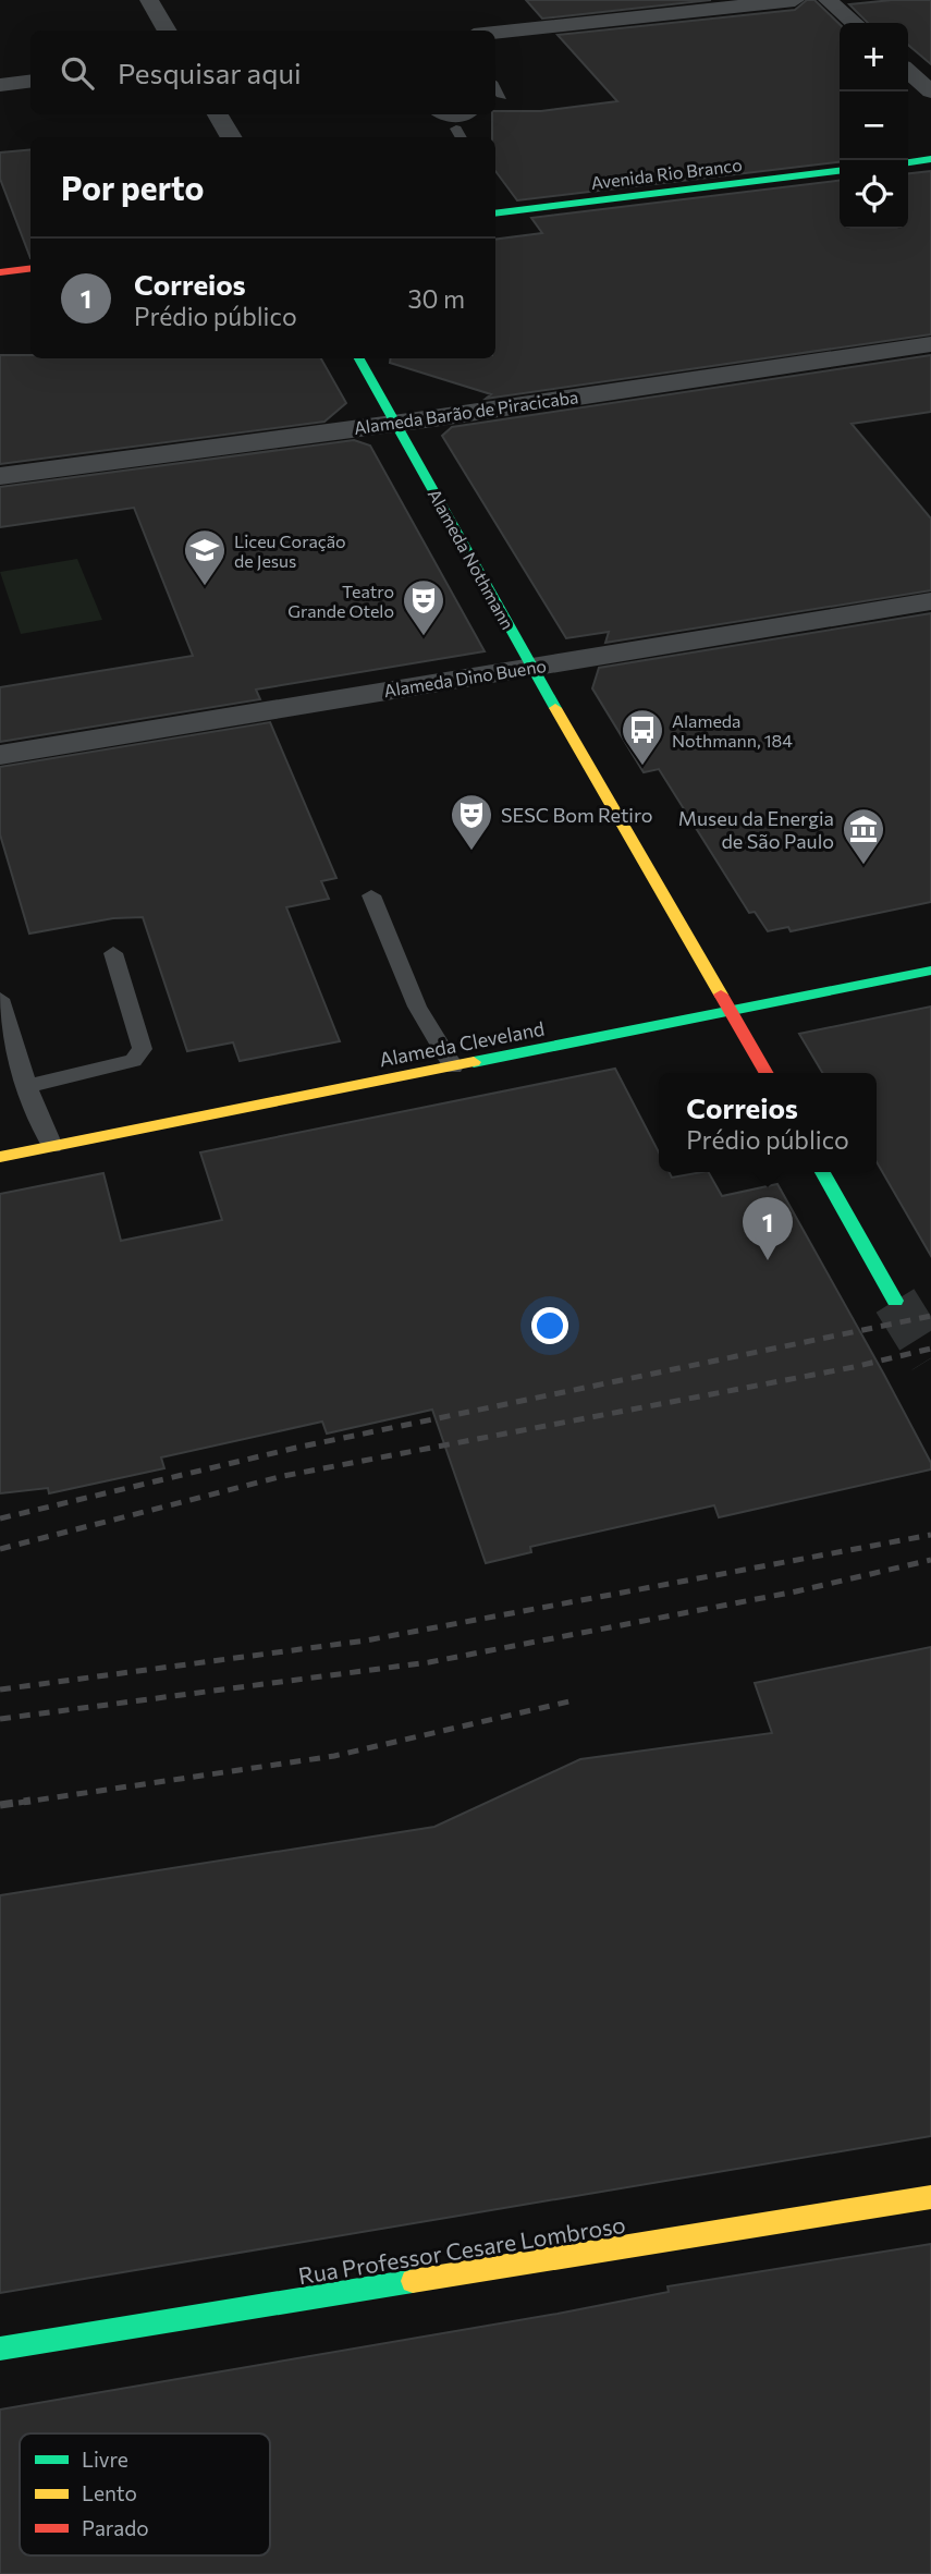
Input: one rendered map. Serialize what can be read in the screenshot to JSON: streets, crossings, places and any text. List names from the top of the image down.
{
  "streets": {
    "street": [
      "Avenida Rio Branco",
      "Alameda Barão de Piracicaba",
      "Alameda Nothmann",
      "Alameda Dino Bueno",
      "Alameda Cleveland",
      "Rua Professor Cesare Lombroso"
    ]
  },
  "crossings": [
    ["Alameda Barão de Piracicaba", "Alameda Nothmann"],
    ["Alameda Nothmann", "Alameda Dino Bueno"],
    ["Alameda Nothmann", "Alameda Cleveland"]
  ],
  "places": {
    "school or university": ["Liceu Coração de Jesus"],
    "theatre": ["Teatro Grande Otelo", "SESC Bom Retiro"],
    "bus stop": ["Alameda Nothmann, 184"],
    "museum": ["Museu da Energia de São Paulo"]
  },
  "legend": ["Livre", "Lento", "Parado"],
  "page": {
    "map_buttons": ["+", "−"],
    "search": "Pesquisar aqui",
    "heading": "Por perto",
    "list": [
      {
        "mark": "1",
        "name": "Correios",
        "note": "Prédio público",
        "value": "30 m"
      }
    ],
    "popup": ["Correios", "Prédio público"],
    "pins": "1"
  }
}
